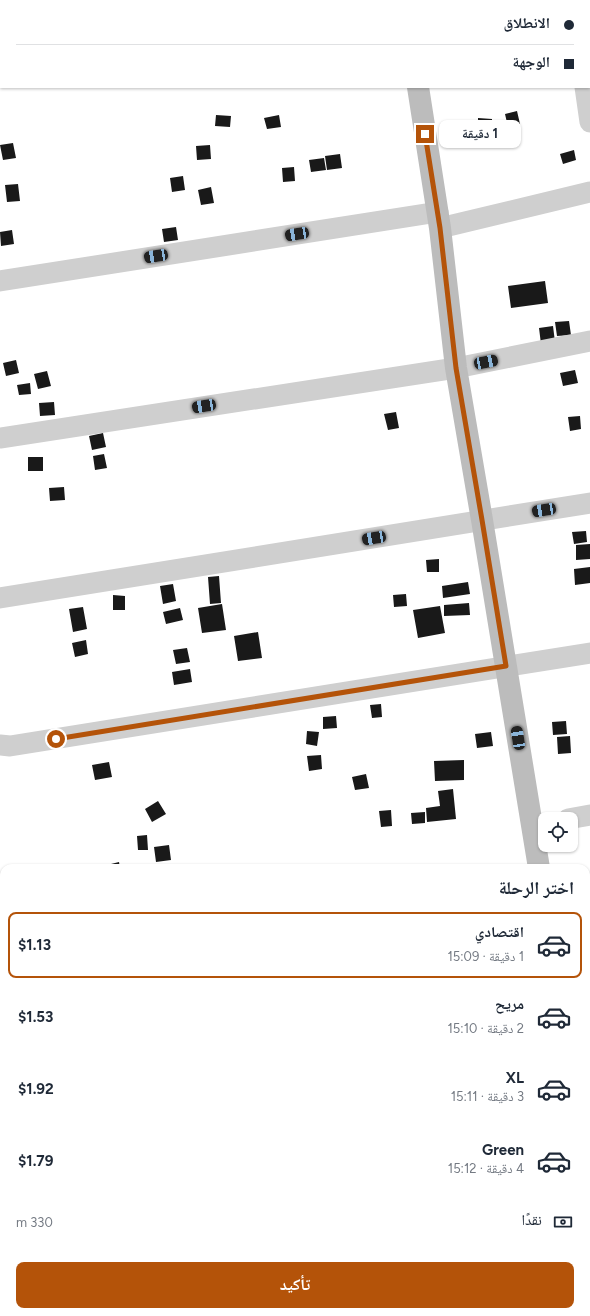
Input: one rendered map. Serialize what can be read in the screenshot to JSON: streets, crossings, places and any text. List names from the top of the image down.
{
  "page": {
    "banner": ["الانطلاق", "الوجهة"],
    "bubble": "1 دقيقة",
    "heading": "اختر الرحلة",
    "list": [
      {
        "name": "اقتصادي",
        "note": "1 دقيقة · 15:09",
        "value": "$1.13"
      },
      {
        "name": "مريح",
        "note": "2 دقيقة · 15:10",
        "value": "$1.53"
      },
      {
        "name": "XL",
        "note": "3 دقيقة · 15:11",
        "value": "$1.92"
      },
      {
        "name": "Green",
        "note": "4 دقيقة · 15:12",
        "value": "$1.79"
      }
    ],
    "pay": ["نقدًا", "330 m"],
    "buttons": "تأكيد"
  }
}
